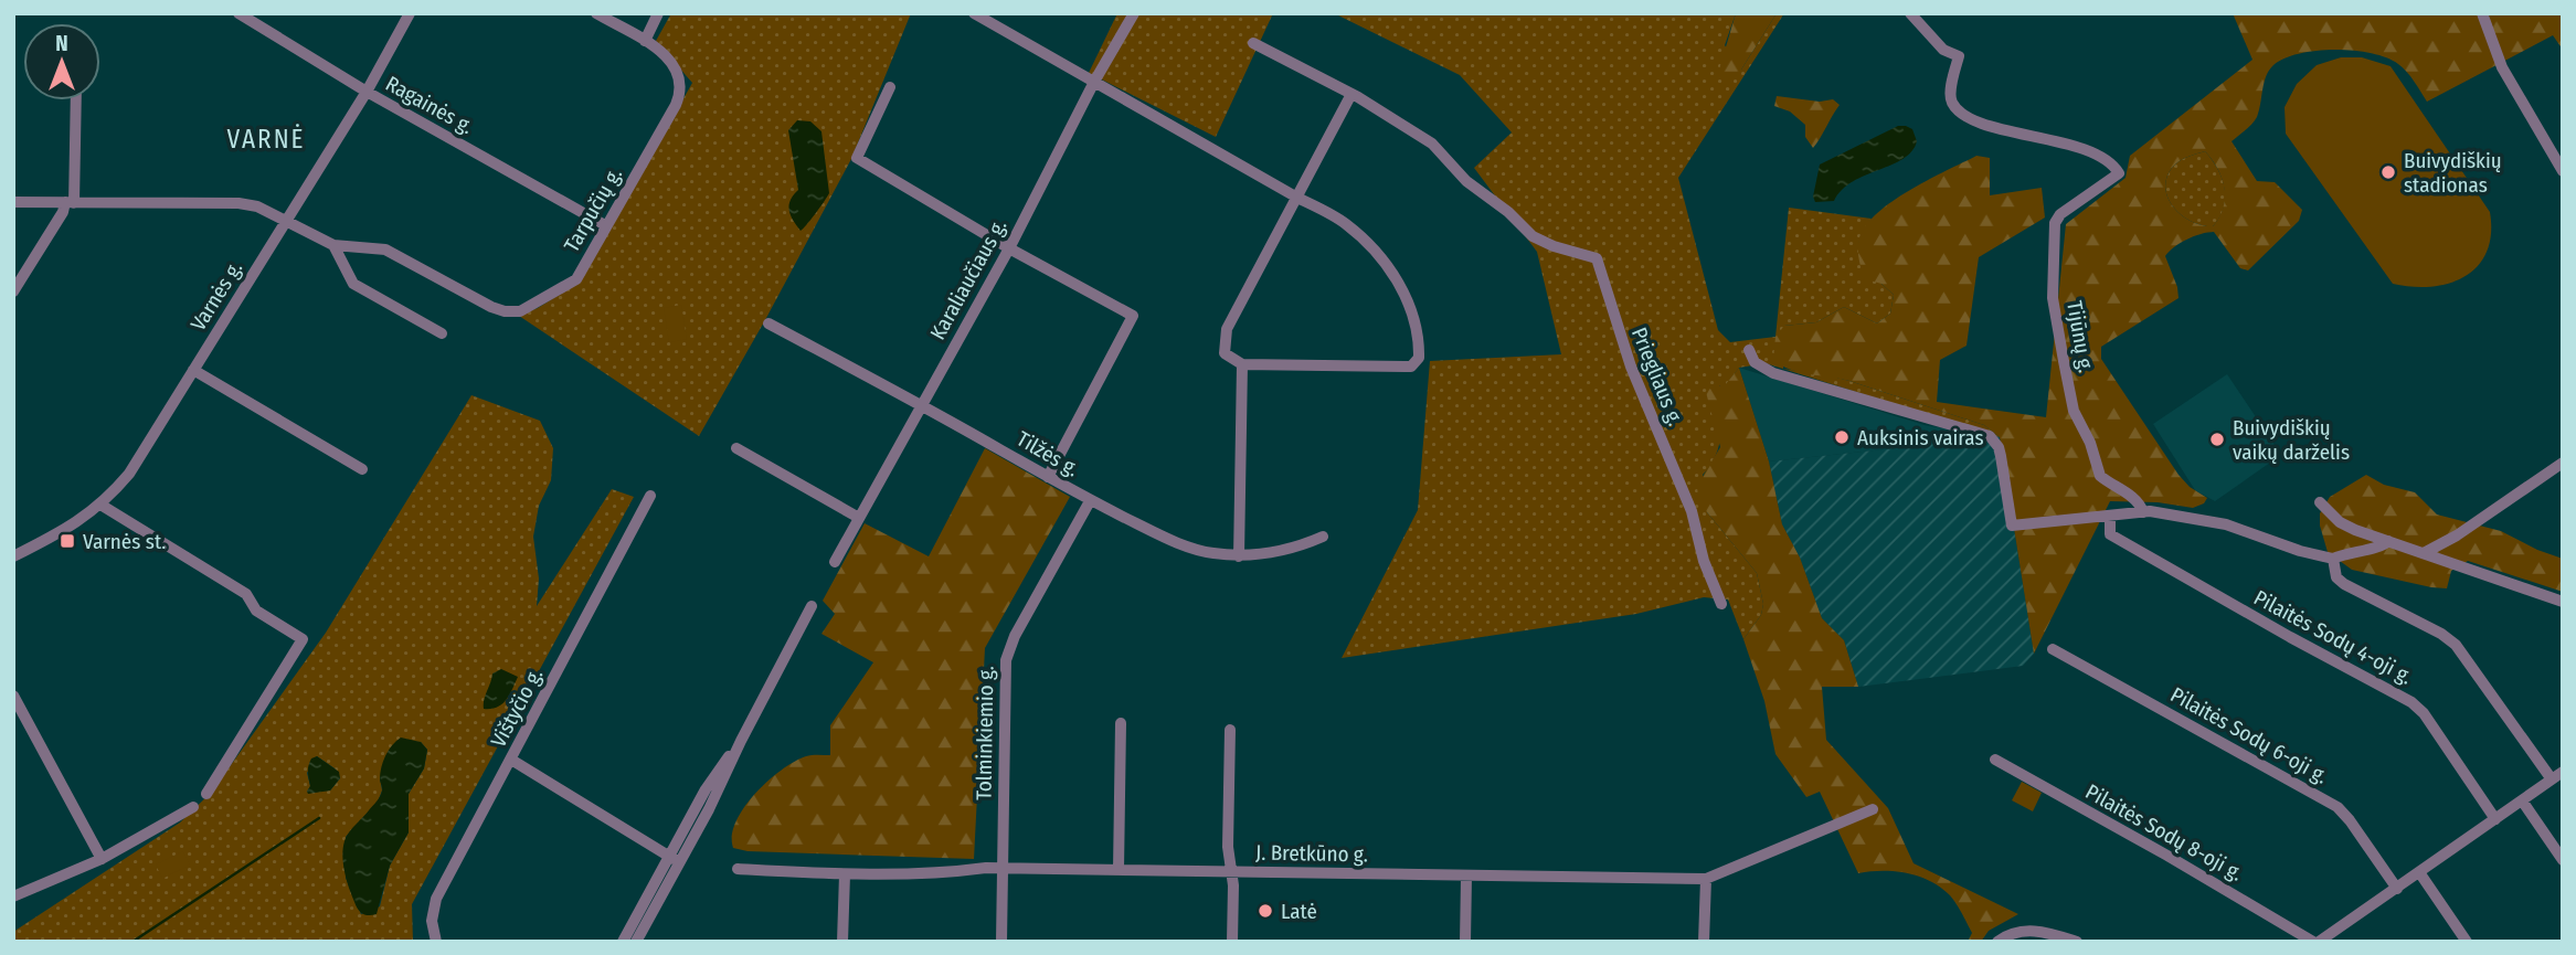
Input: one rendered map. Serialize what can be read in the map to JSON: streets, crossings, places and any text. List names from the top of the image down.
{
  "streets": {
    "street": [
      "Ragainės g.",
      "Tarpučių g.",
      "Karaliaučiaus g.",
      "Varnės g.",
      "Tijūnų g.",
      "Priegliaus g.",
      "Tilžės g.",
      "Pilaitės Sodų 4-oji g.",
      "Vištyčio g.",
      "Tolminkiemio g.",
      "Pilaitės Sodų 6-oji g.",
      "Pilaitės Sodų 8-oji g.",
      "J. Bretkūno g."
    ]
  },
  "crossings": [
    ["Ragainės g.", "Tarpučių g."],
    ["Ragainės g.", "Varnės g."],
    ["Karaliaučiaus g.", "Tilžės g."],
    ["Tilžės g.", "Tolminkiemio g."],
    ["Tolminkiemio g.", "J. Bretkūno g."]
  ],
  "districts": ["VARNĖ"],
  "places": {
    "other": [
      "Buivydiškių stadionas",
      "Auksinis vairas",
      "Buivydiškių vaikų darželis",
      "Latė"
    ],
    "transit": ["Varnės st."]
  },
  "north": "top"
}
